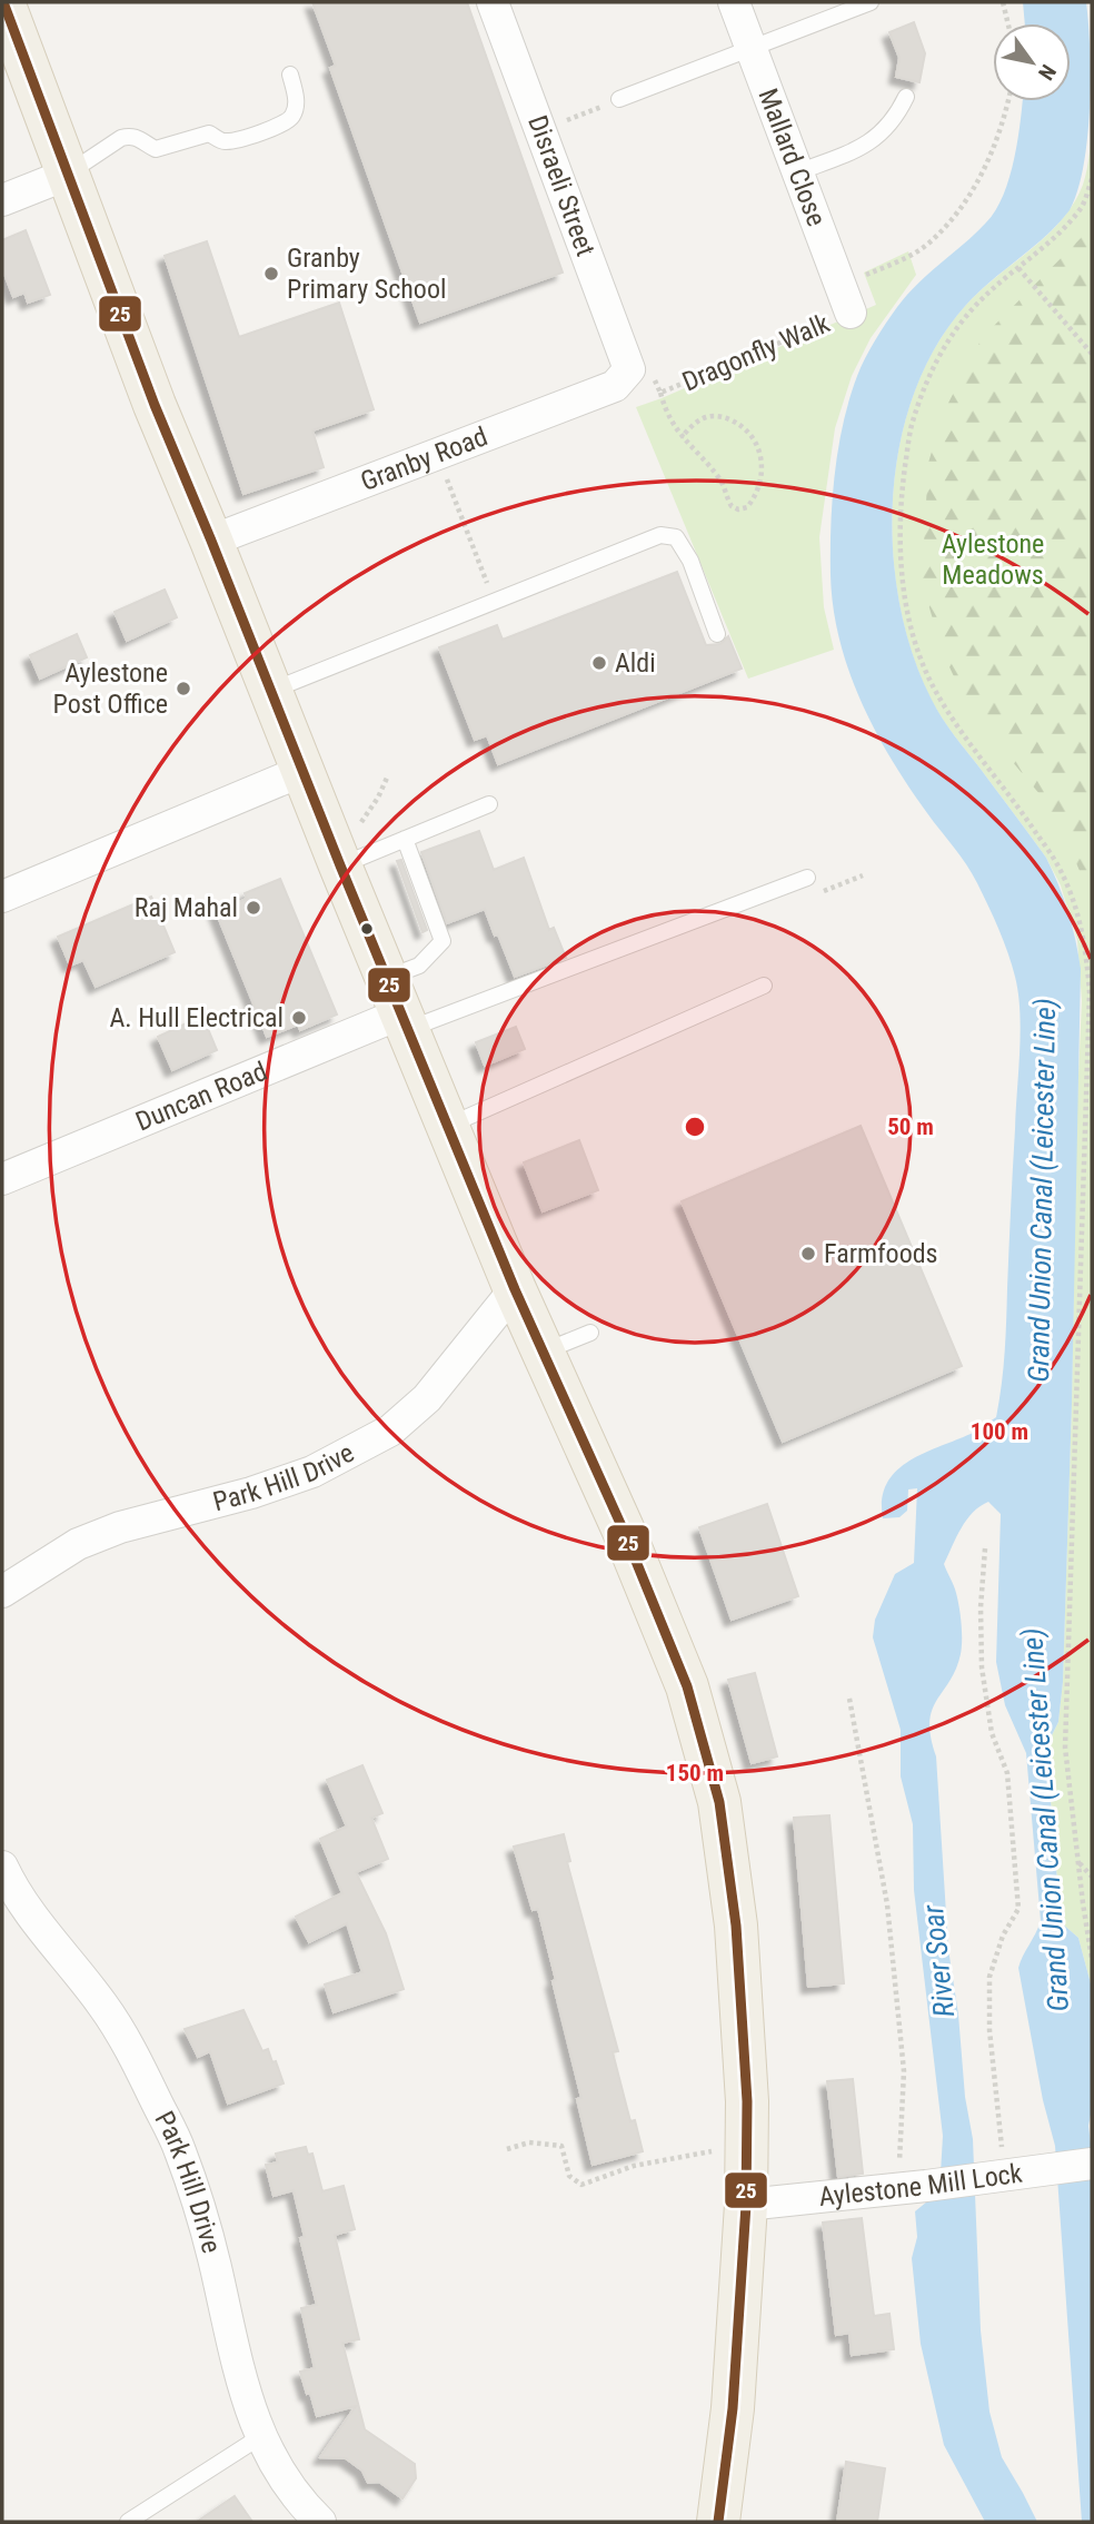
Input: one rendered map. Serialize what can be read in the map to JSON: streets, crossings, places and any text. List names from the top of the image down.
{
  "streets": {
    "street": [
      "Mallard Close",
      "Disraeli Street",
      "Granby Road",
      "Duncan Road",
      "Park Hill Drive",
      "Aylestone Mill Lock"
    ],
    "path": ["Dragonfly Walk"]
  },
  "crossings": [
    ["Mallard Close", "Dragonfly Walk"],
    ["Disraeli Street", "Dragonfly Walk"],
    ["Disraeli Street", "Granby Road"],
    ["Dragonfly Walk", "Granby Road"]
  ],
  "water": ["Grand Union Canal (Leicester Line)", "River Soar"],
  "parks": ["Aylestone Meadows"],
  "places": [
    "Granby Primary School",
    "Aldi",
    "Aylestone Post Office",
    "Raj Mahal",
    "A. Hull Electrical",
    "Farmfoods"
  ],
  "lines": ["transit line 25"],
  "north": "bottom right",
  "rings": ["50 m", "100 m", "150 m"]
}
